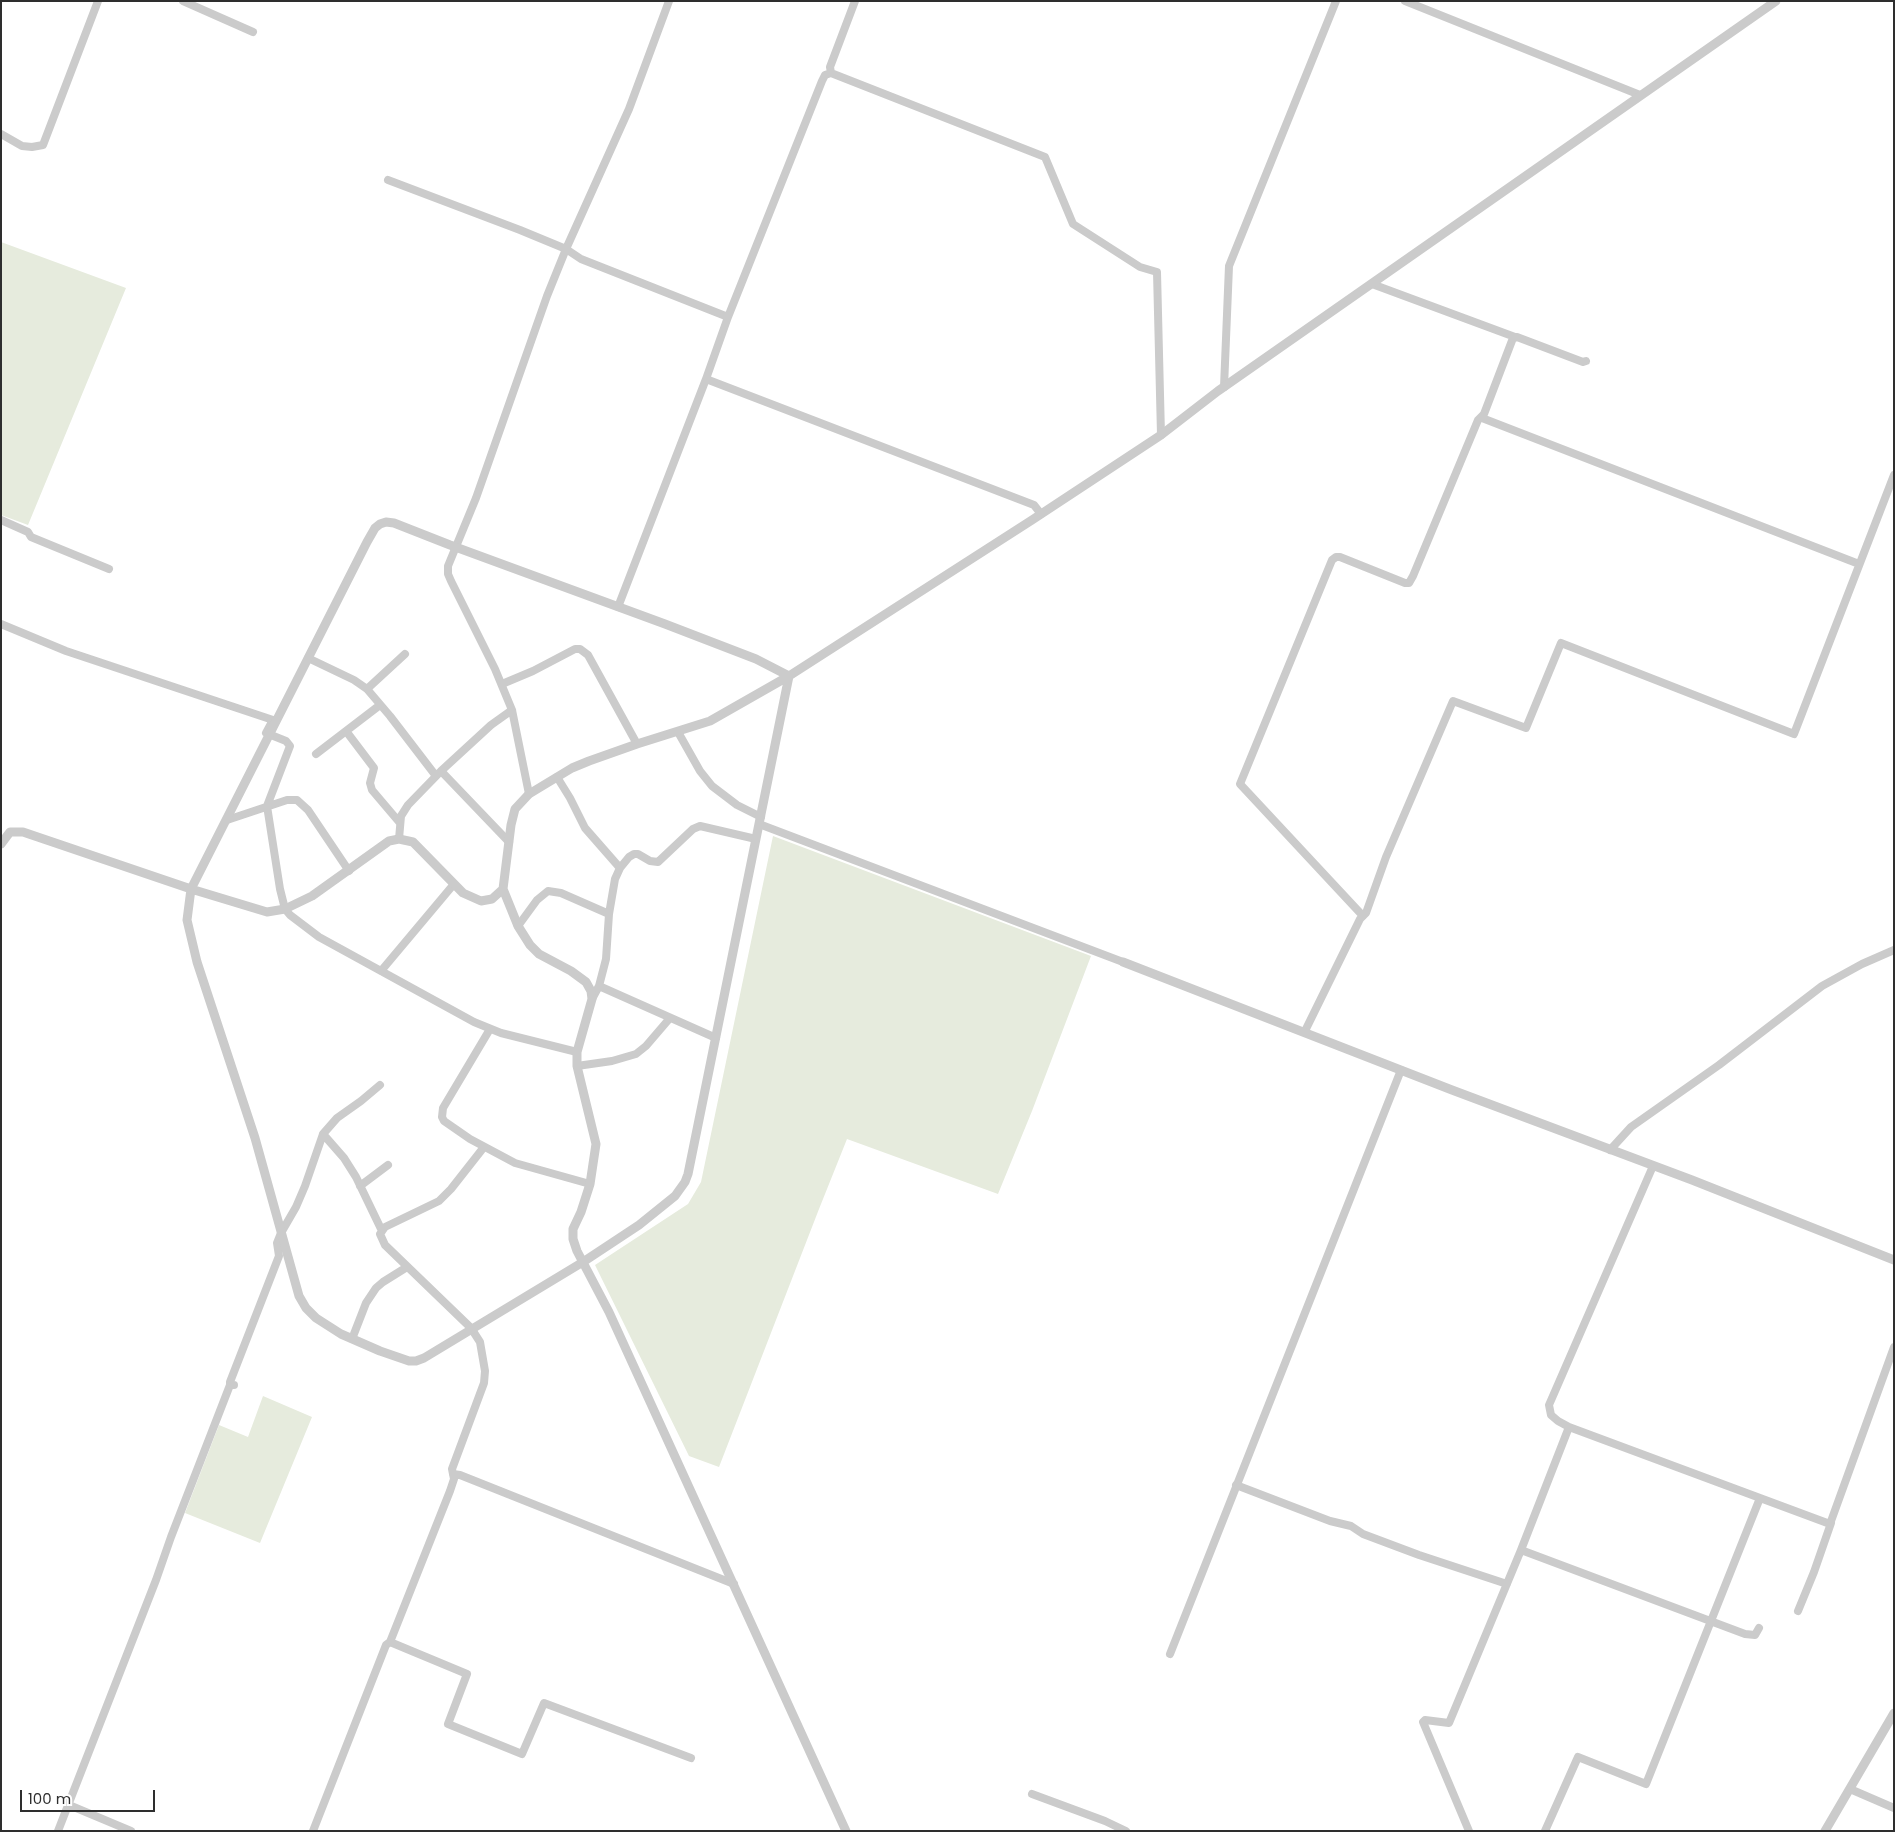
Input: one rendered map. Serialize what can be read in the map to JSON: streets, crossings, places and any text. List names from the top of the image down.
{
  "scale_bar": "100 m"
}
